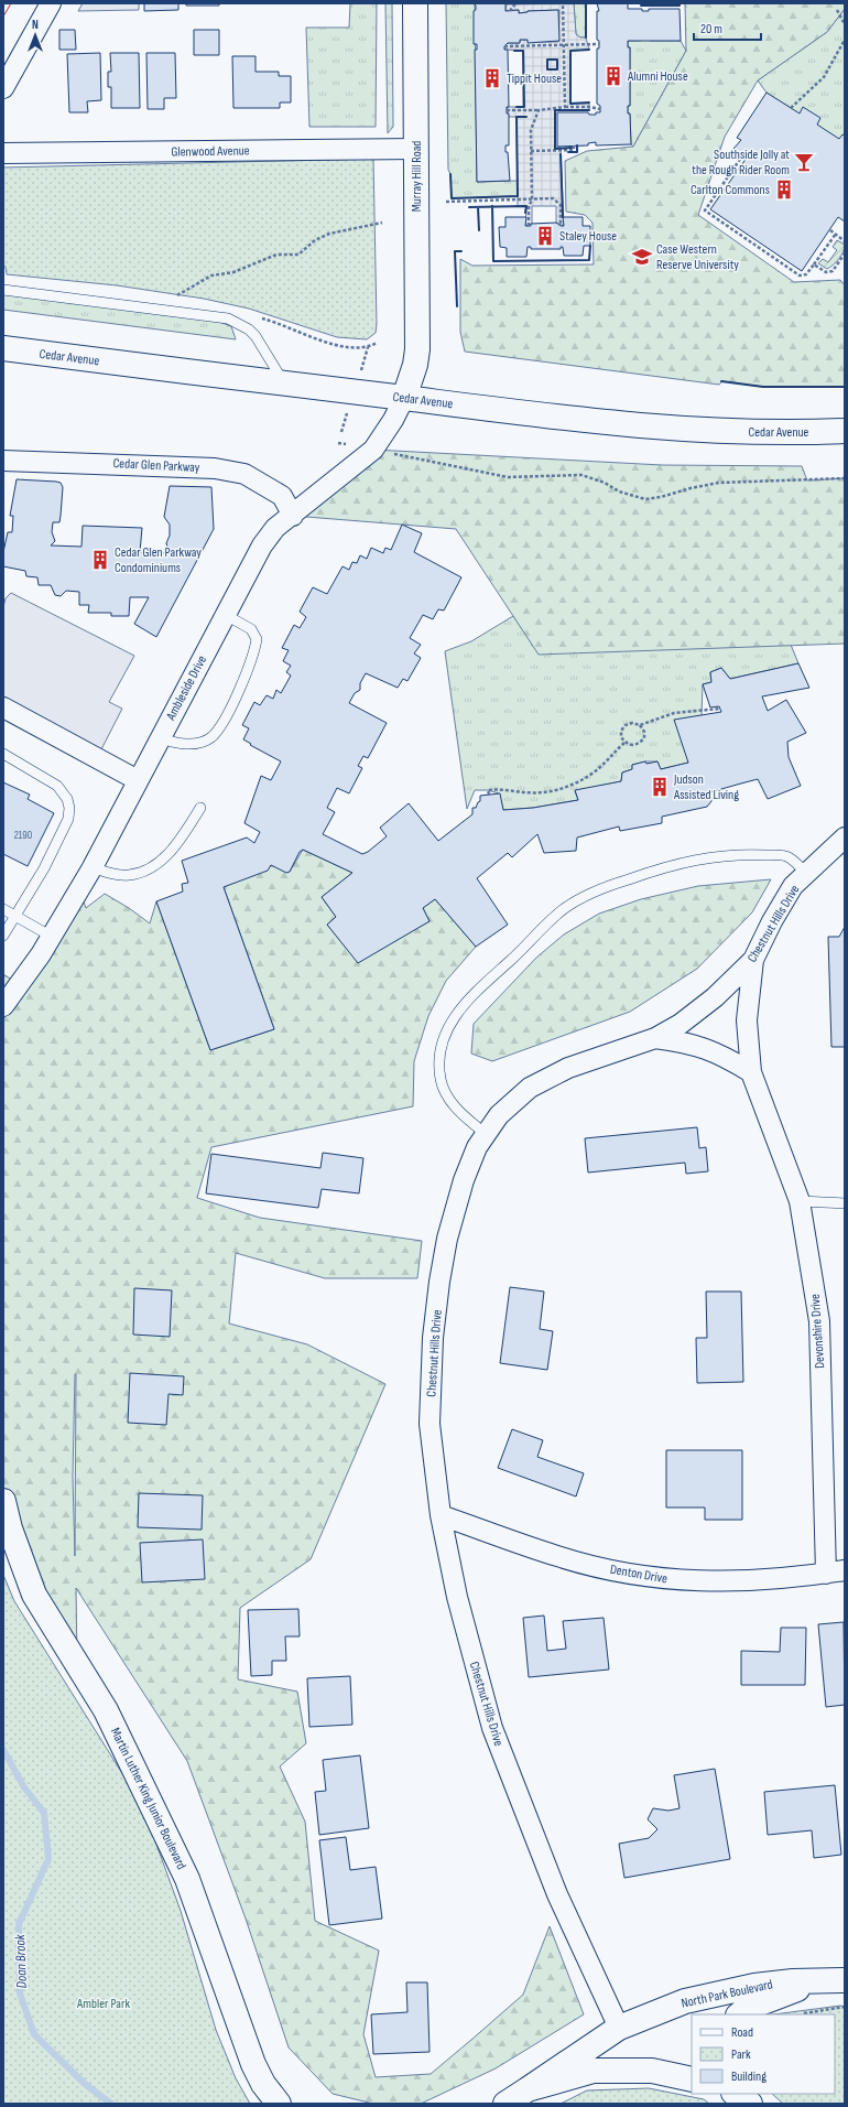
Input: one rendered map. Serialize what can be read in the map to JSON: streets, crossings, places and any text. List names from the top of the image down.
{
  "streets": {
    "main road": [
      "Murray Hill Road",
      "Cedar Avenue",
      "Martin Luther King Junior Boulevard",
      "North Park Boulevard"
    ],
    "street": [
      "Glenwood Avenue",
      "Cedar Glen Parkway",
      "Ambleside Drive",
      "Chestnut Hills Drive",
      "Devonshire Drive",
      "Denton Drive"
    ]
  },
  "crossings": [
    ["Glenwood Avenue", "Murray Hill Road"],
    ["Murray Hill Road", "Cedar Avenue"],
    ["Murray Hill Road", "Ambleside Drive"],
    ["Cedar Avenue", "Ambleside Drive"],
    ["Cedar Glen Parkway", "Ambleside Drive"],
    ["Chestnut Hills Drive", "Devonshire Drive"],
    ["Chestnut Hills Drive", "Denton Drive"],
    ["Chestnut Hills Drive", "North Park Boulevard"],
    ["Devonshire Drive", "Denton Drive"]
  ],
  "water": ["Doan Brook"],
  "parks": ["Ambler Park"],
  "places": {
    "building": [
      "Alumni House",
      "Tippit House",
      "Carlton Commons",
      "Staley House",
      "Cedar Glen Parkway Condominiums",
      "Judson Assisted Living"
    ],
    "bar": ["Southside Jolly at the Rough Rider Room"],
    "school or university": ["Case Western Reserve University"]
  },
  "house_numbers": ["2190"],
  "legend": ["Road", "Park", "Building"],
  "scale_bar": "20 m",
  "north": "top"
}
